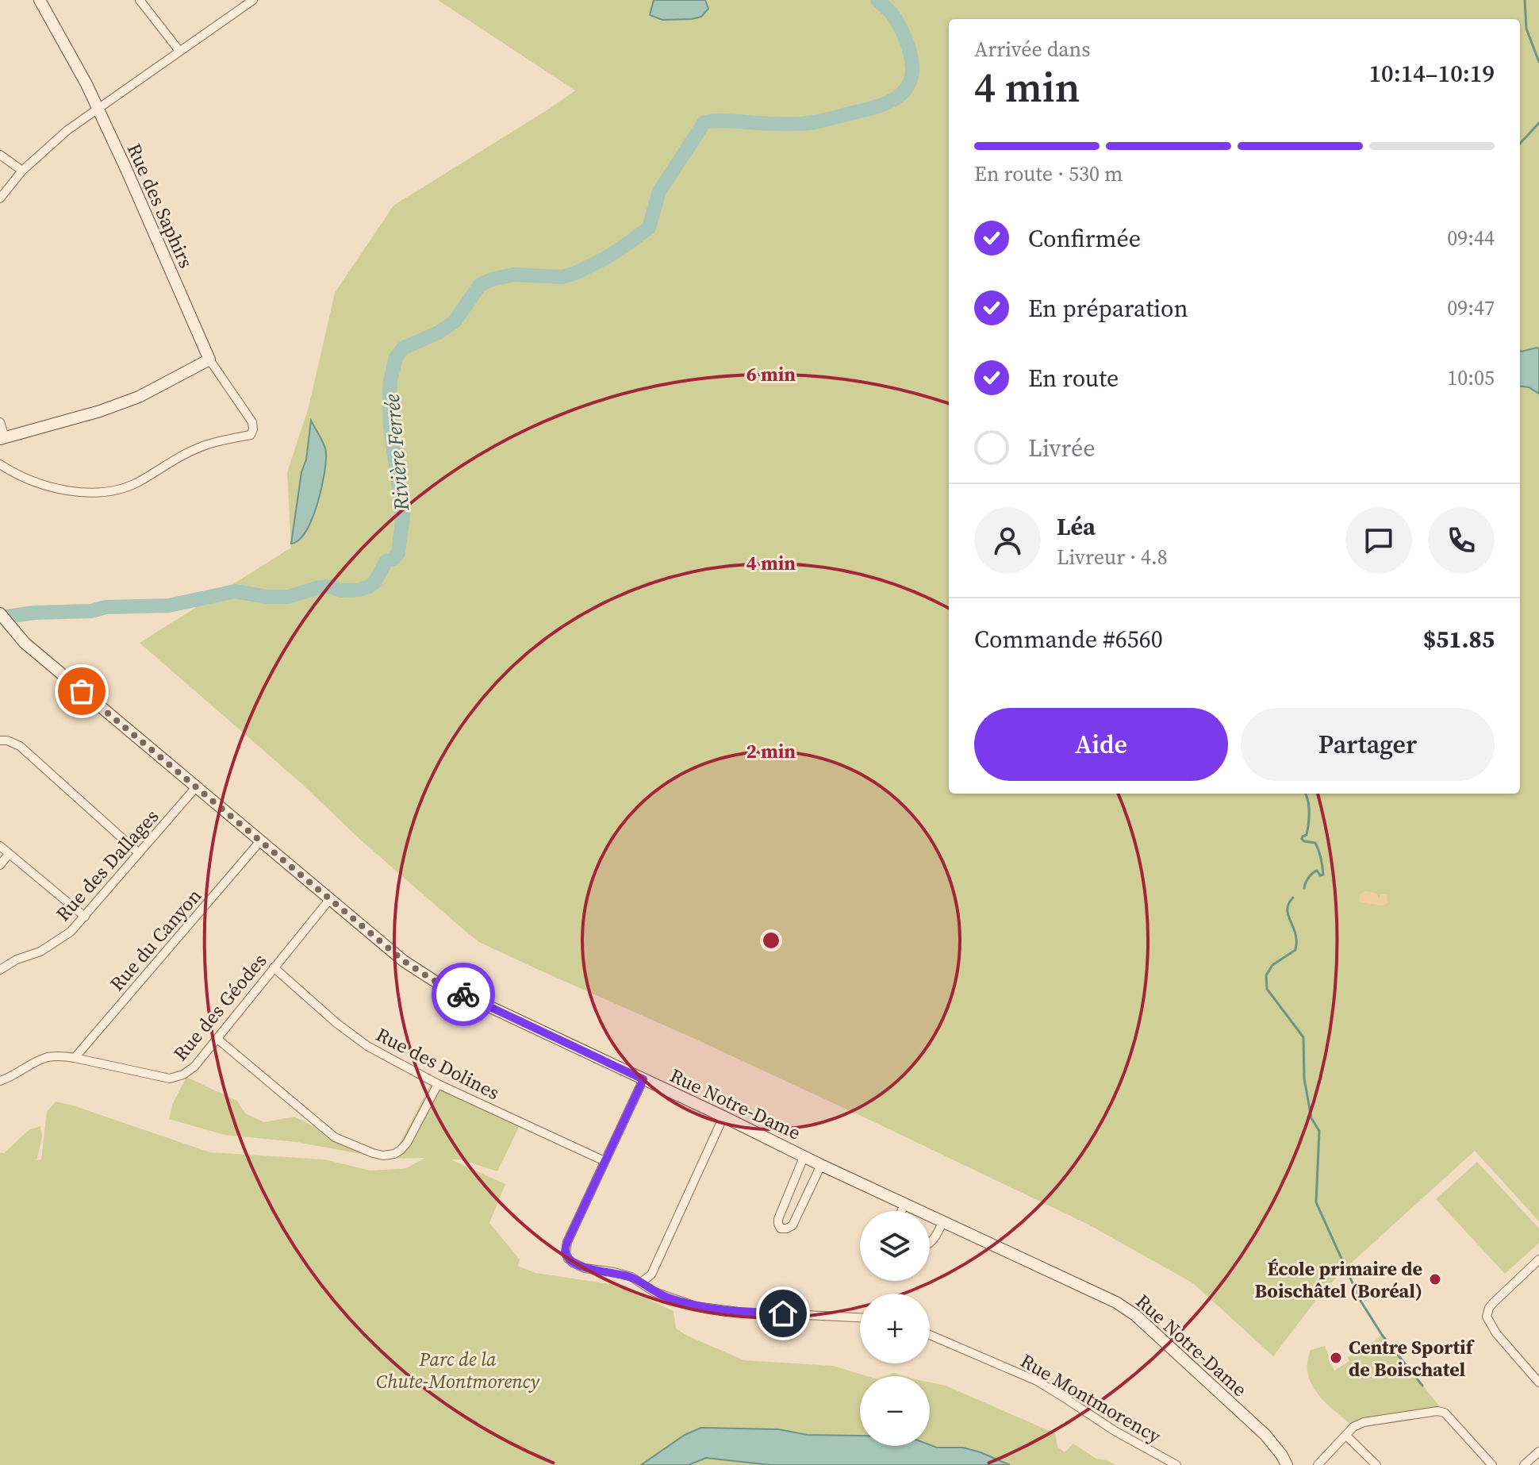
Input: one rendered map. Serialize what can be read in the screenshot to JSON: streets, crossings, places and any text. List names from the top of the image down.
{
  "streets": {
    "street": [
      "Rue des Saphirs",
      "Rue des Dallages",
      "Rue du Canyon",
      "Rue des Géodes",
      "Rue des Dolines",
      "Rue Notre-Dame",
      "Rue Montmorency"
    ]
  },
  "crossings": [
    ["Rue des Dallages", "Rue Notre-Dame"],
    ["Rue du Canyon", "Rue des Géodes"],
    ["Rue du Canyon", "Rue Notre-Dame"],
    ["Rue des Géodes", "Rue des Dolines"],
    ["Rue des Géodes", "Rue Notre-Dame"]
  ],
  "water": ["Rivière Ferrée"],
  "parks": ["Parc de la Chute-Montmorency"],
  "places": ["École primaire de Boischâtel (Boréal)", "Centre Sportif de Boischatel"],
  "page": {
    "heading": ["4 min", "Arrivée dans", "10:14–10:19"],
    "panel": [
      "Léa",
      "Livreur · 4.8",
      "Commande #6560",
      "$51.85"
    ],
    "bar": "En route · 530 m",
    "list": [
      ["Confirmée", "09:44"],
      ["En préparation", "09:47"],
      ["En route", "10:05"],
      "Livrée"
    ],
    "buttons": ["Aide", "Partager"],
    "map_buttons": ["+", "−"]
  },
  "rings": ["6 min", "4 min", "2 min"]
}
